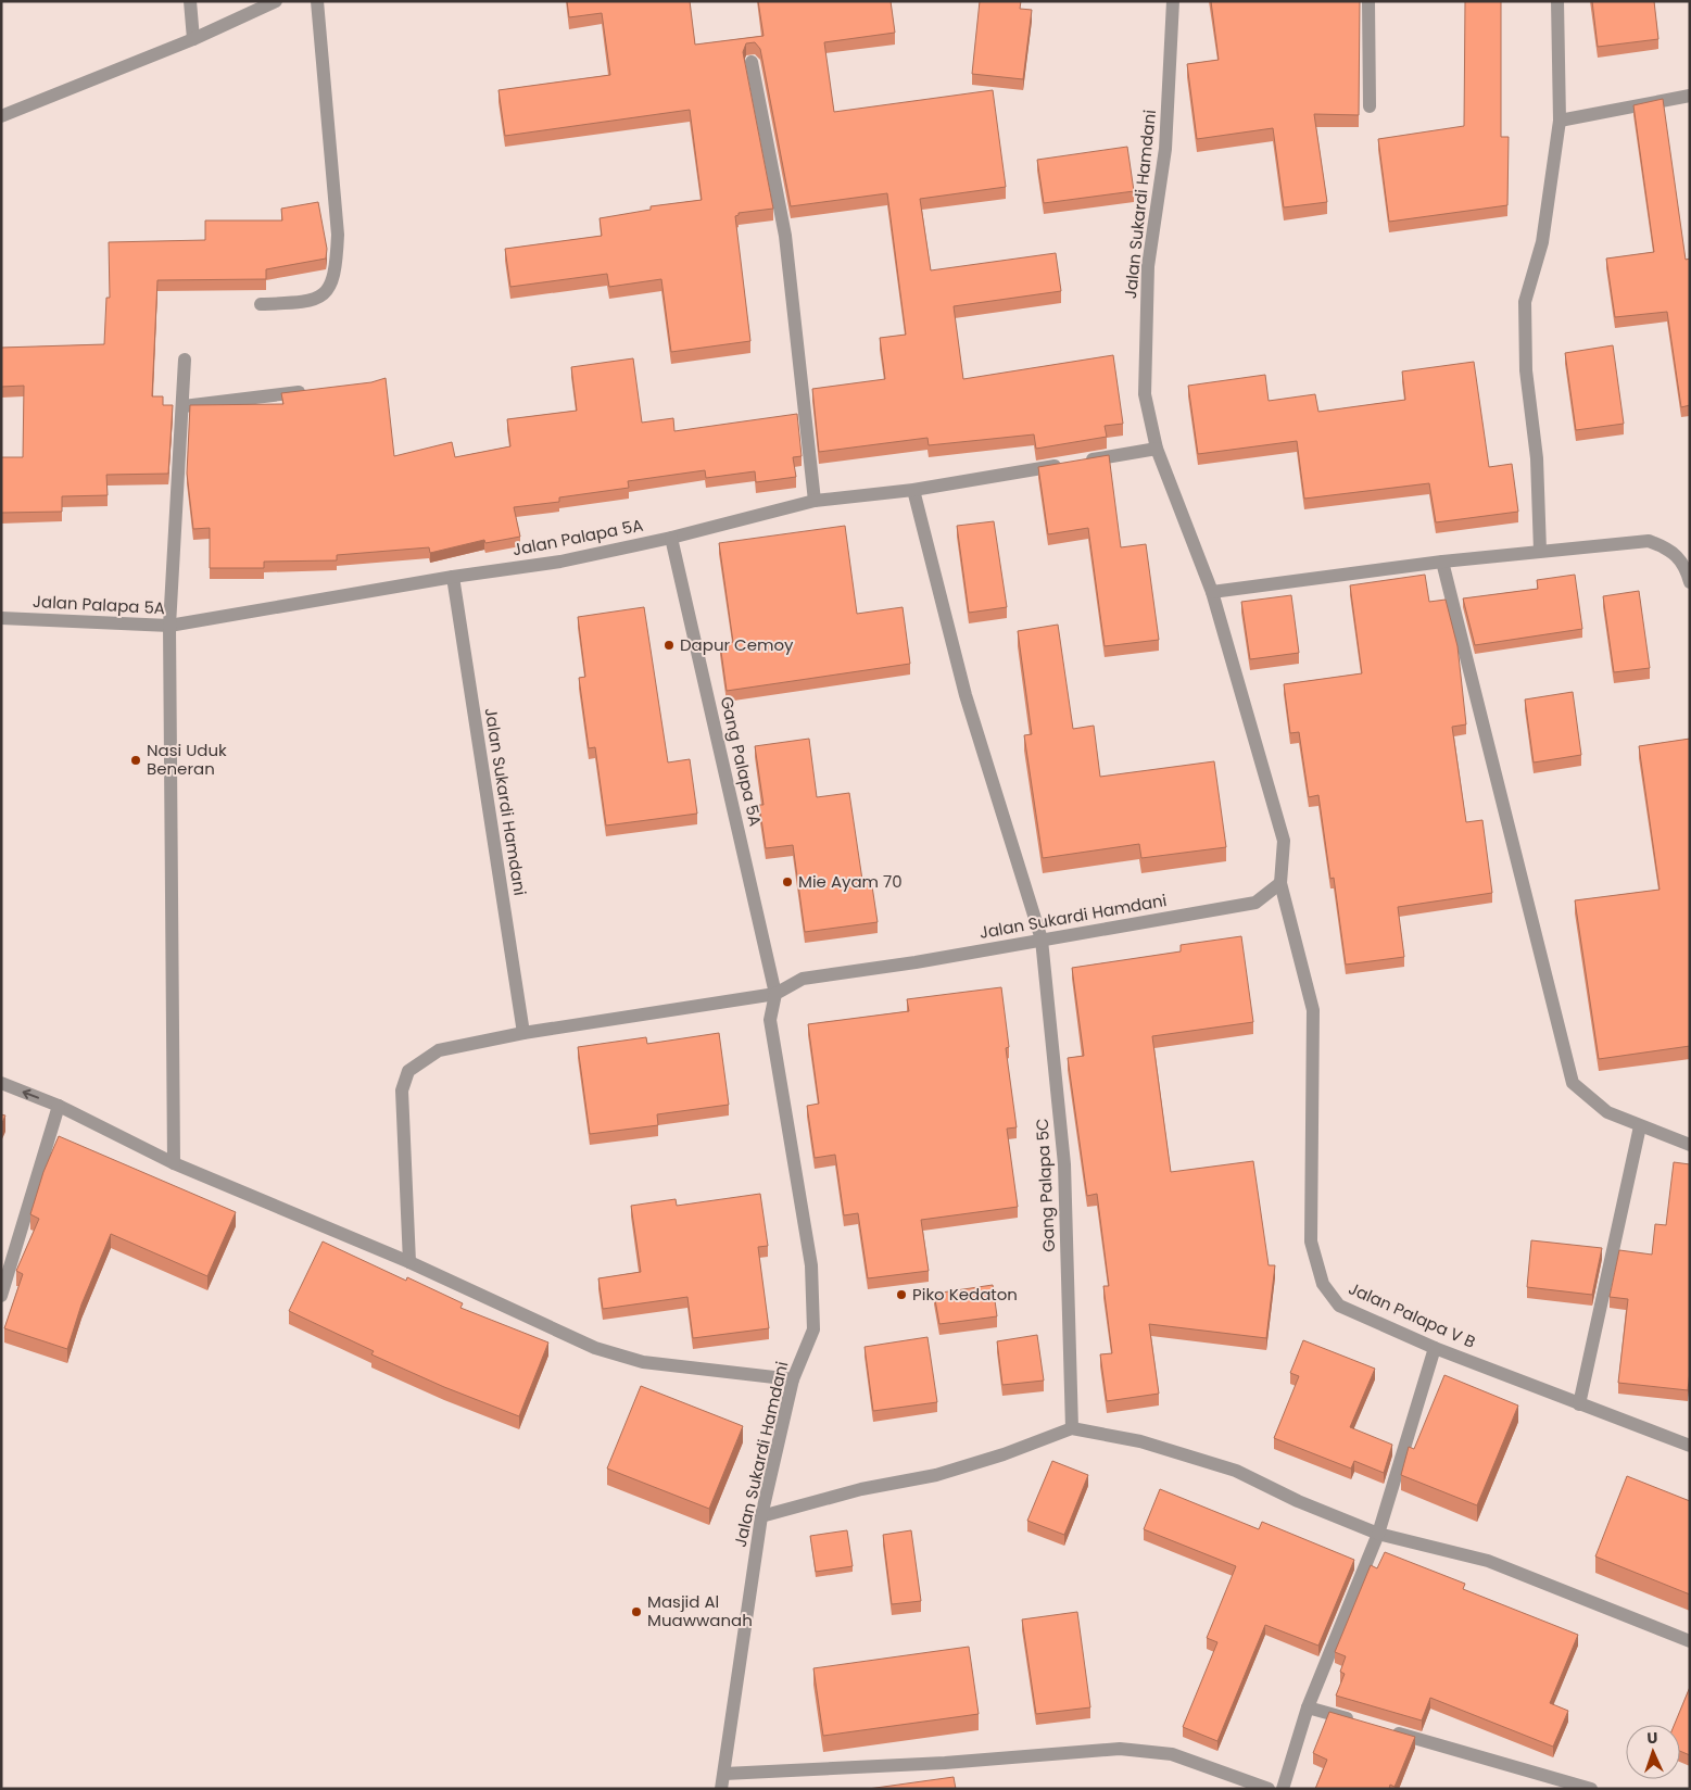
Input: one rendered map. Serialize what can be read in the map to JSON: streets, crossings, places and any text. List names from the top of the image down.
{
  "streets": {
    "street": [
      "Jalan Sukardi Hamdani",
      "Jalan Palapa 5A",
      "Gang Palapa 5A",
      "Gang Palapa 5C",
      "Jalan Palapa V B"
    ]
  },
  "crossings": [
    ["Jalan Sukardi Hamdani", "Jalan Palapa 5A"],
    ["Jalan Sukardi Hamdani", "Gang Palapa 5A"],
    ["Jalan Sukardi Hamdani", "Gang Palapa 5C"],
    ["Jalan Sukardi Hamdani", "Jalan Palapa V B"],
    ["Jalan Palapa 5A", "Gang Palapa 5A"],
    ["Jalan Palapa 5A", "Gang Palapa 5C"]
  ],
  "places": [
    "Dapur Cemoy",
    "Nasi Uduk Beneran",
    "Mie Ayam 70",
    "Piko Kedaton",
    "Masjid Al Muawwanah"
  ],
  "north": "top"
}
